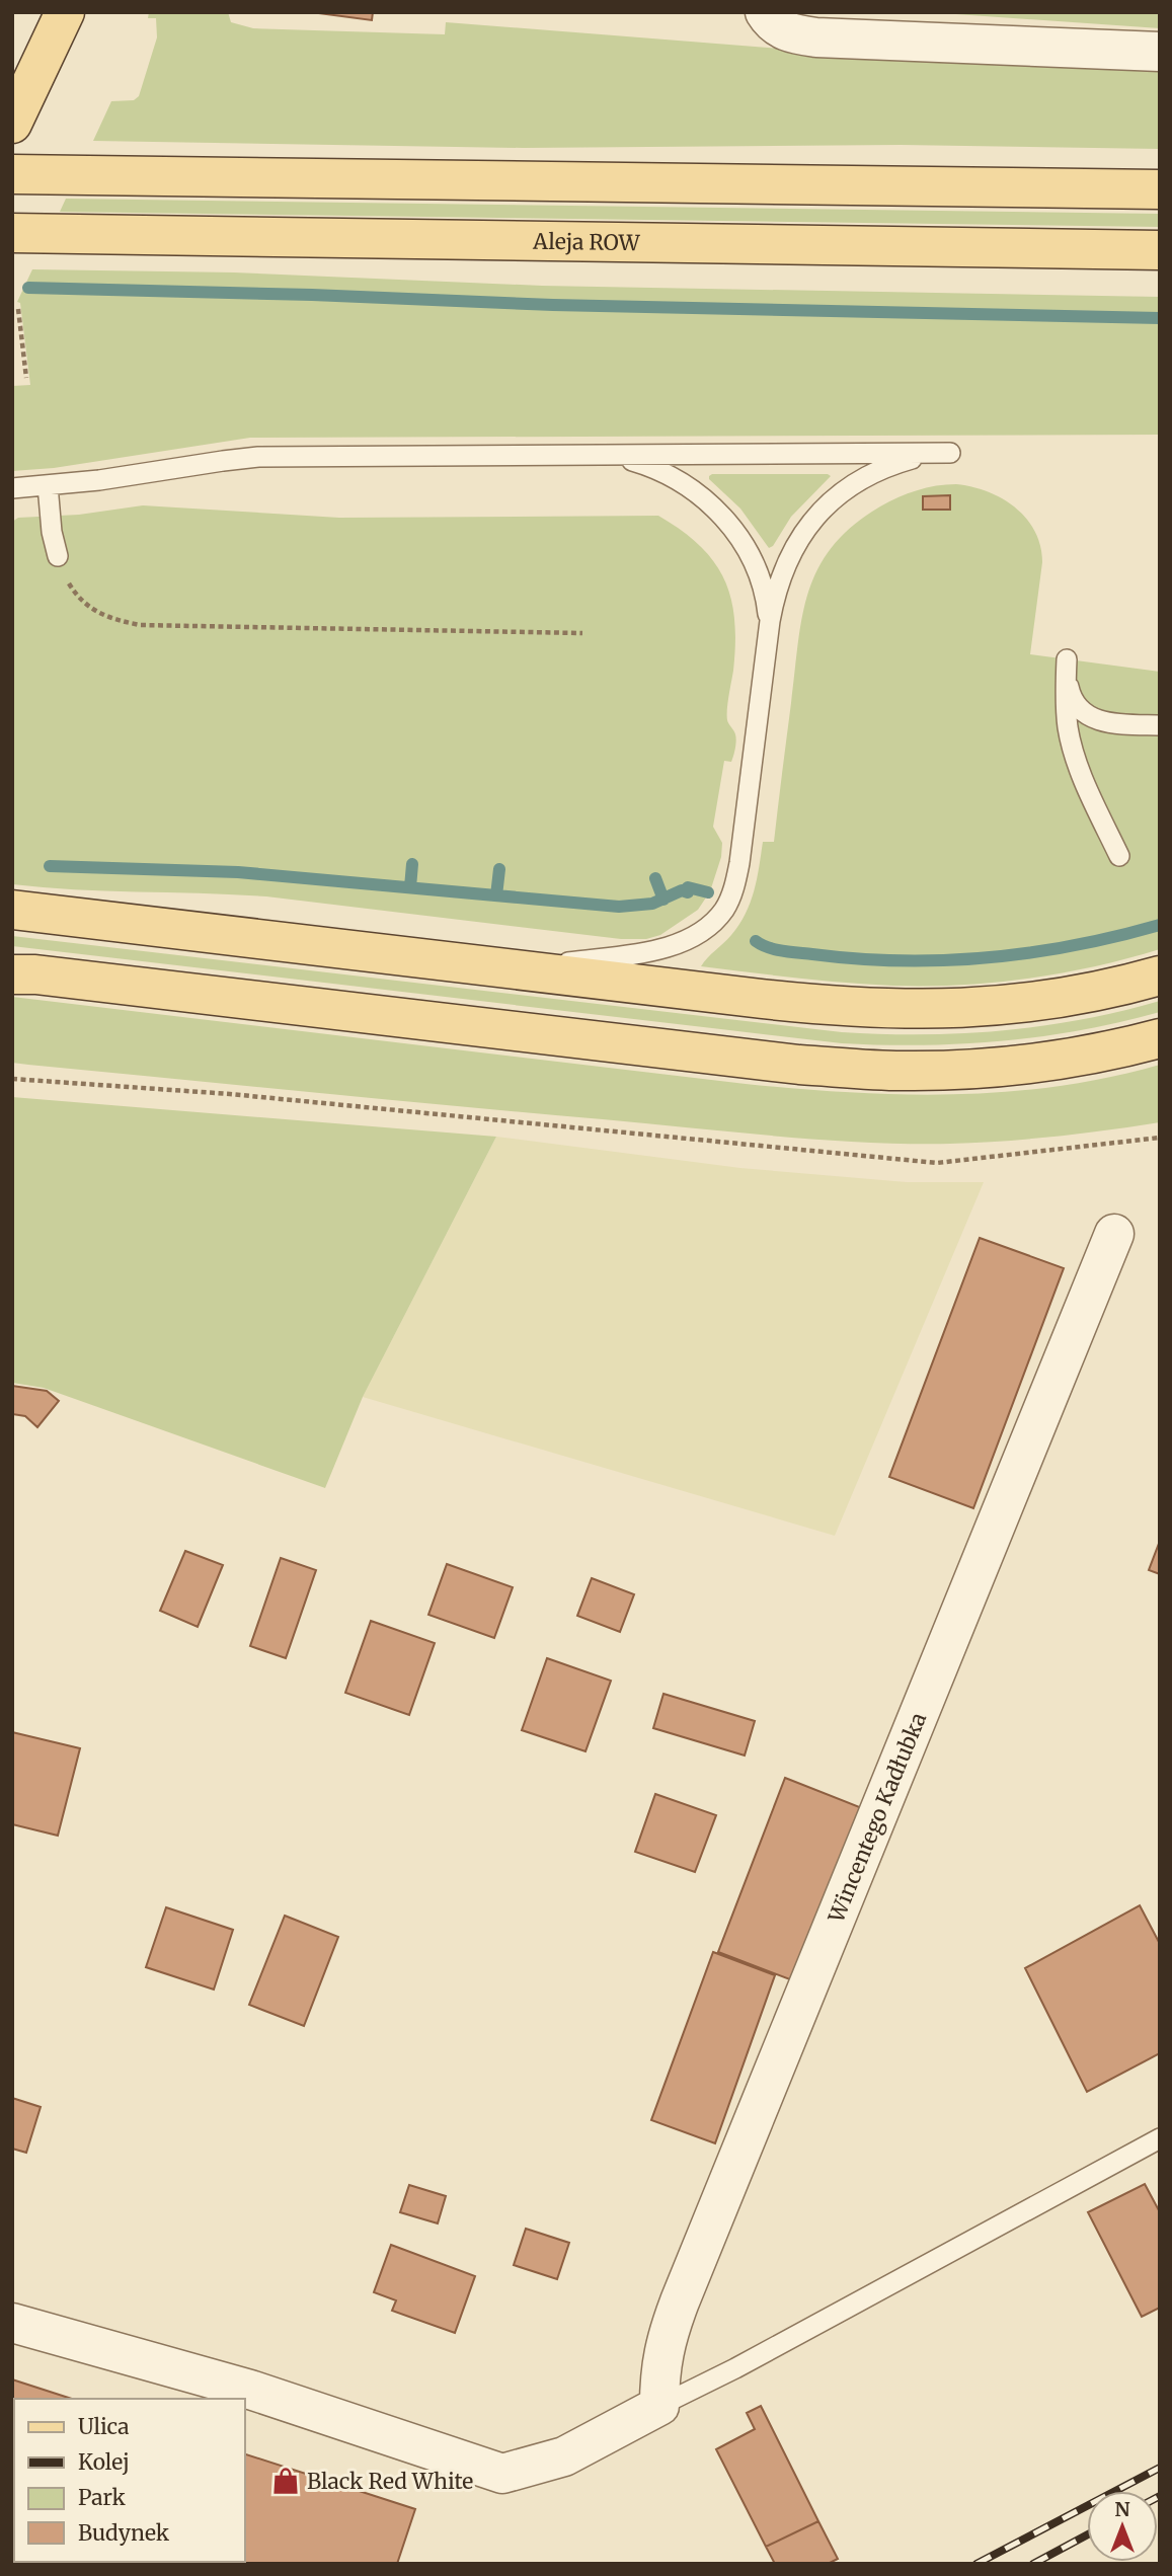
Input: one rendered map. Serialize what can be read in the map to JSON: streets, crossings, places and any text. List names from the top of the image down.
{
  "streets": {
    "main road": ["Aleja ROW"],
    "street": ["Wincentego Kadłubka"]
  },
  "places": {
    "shop": ["Black Red White"]
  },
  "legend": [
    "Ulica",
    "Kolej",
    "Park",
    "Budynek"
  ],
  "north": "top"
}
